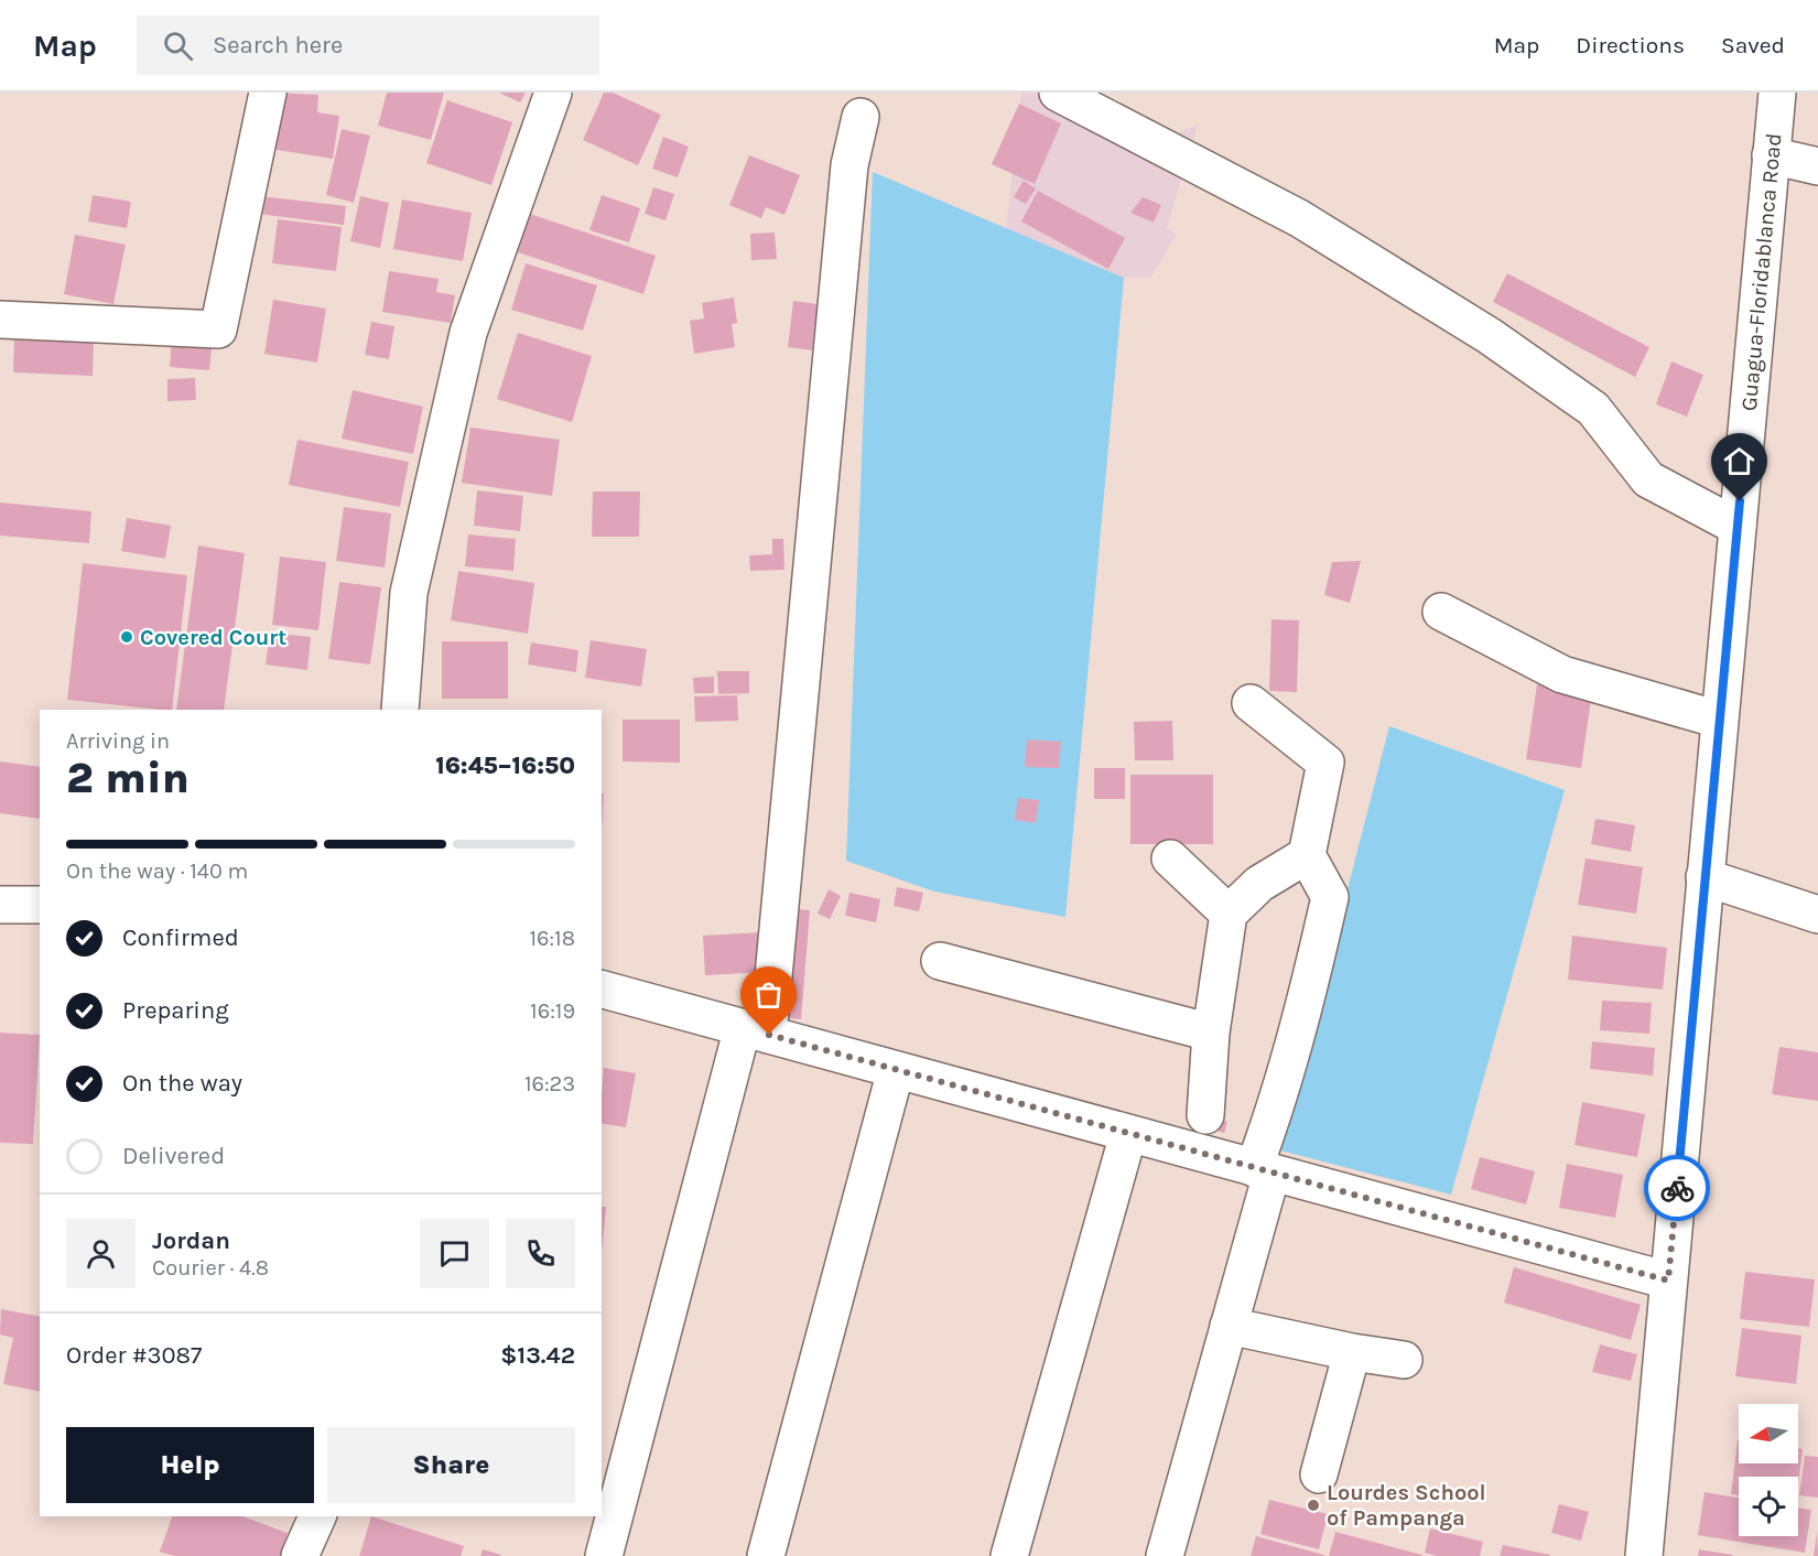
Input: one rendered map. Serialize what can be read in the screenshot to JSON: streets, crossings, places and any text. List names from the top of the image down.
{
  "streets": {
    "street": ["Guagua-Floridablanca Road"]
  },
  "places": ["Covered Court", "Lourdes School of Pampanga"],
  "north": "left",
  "page": {
    "header": "Map",
    "search": "Search here",
    "nav": ["Map", "Directions", "Saved"],
    "heading": ["2 min", "Arriving in", "16:45–16:50"],
    "panel": [
      "Jordan",
      "Courier · 4.8",
      "Order #3087",
      "$13.42"
    ],
    "bar": "On the way · 140 m",
    "list": [
      ["Confirmed", "16:18"],
      ["Preparing", "16:19"],
      ["On the way", "16:23"],
      "Delivered"
    ],
    "buttons": ["Help", "Share"]
  }
}
